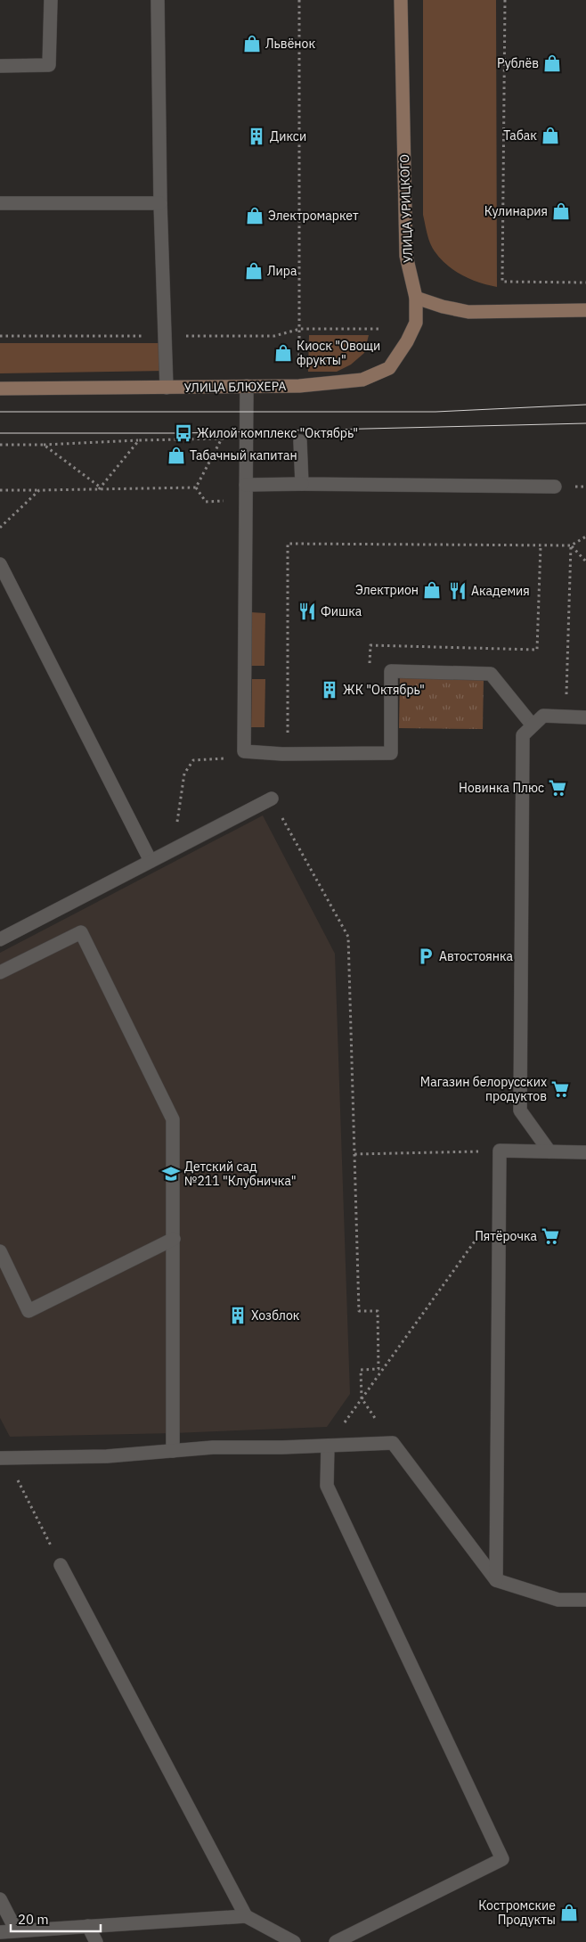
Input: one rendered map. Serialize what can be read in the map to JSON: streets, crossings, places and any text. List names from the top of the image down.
{
  "streets": {
    "street": ["УЛИЦА УРИЦКОГО", "УЛИЦА БЛЮХЕРА"]
  },
  "crossings": [
    ["УЛИЦА УРИЦКОГО", "УЛИЦА БЛЮХЕРА"]
  ],
  "places": {
    "shop": [
      "Львёнок",
      "Рублёв",
      "Табак",
      "Кулинария",
      "Электромаркет",
      "Лира",
      "Киоск \"Овощи фрукты\"",
      "Табачный капитан",
      "Электрион",
      "Костромские Продукты"
    ],
    "building": ["Дикси", "ЖК \"Октябрь\"", "Хозблок"],
    "bus stop": ["Жилой комплекс \"Октябрь\""],
    "restaurant": ["Академия", "Фишка"],
    "supermarket": ["Новинка Плюс", "Магазин белорусских продуктов", "Пятёрочка"],
    "parking": ["Автостоянка"],
    "school or university": ["Детский сад №211 \"Клубничка\""]
  },
  "scale_bar": "20 m"
}
